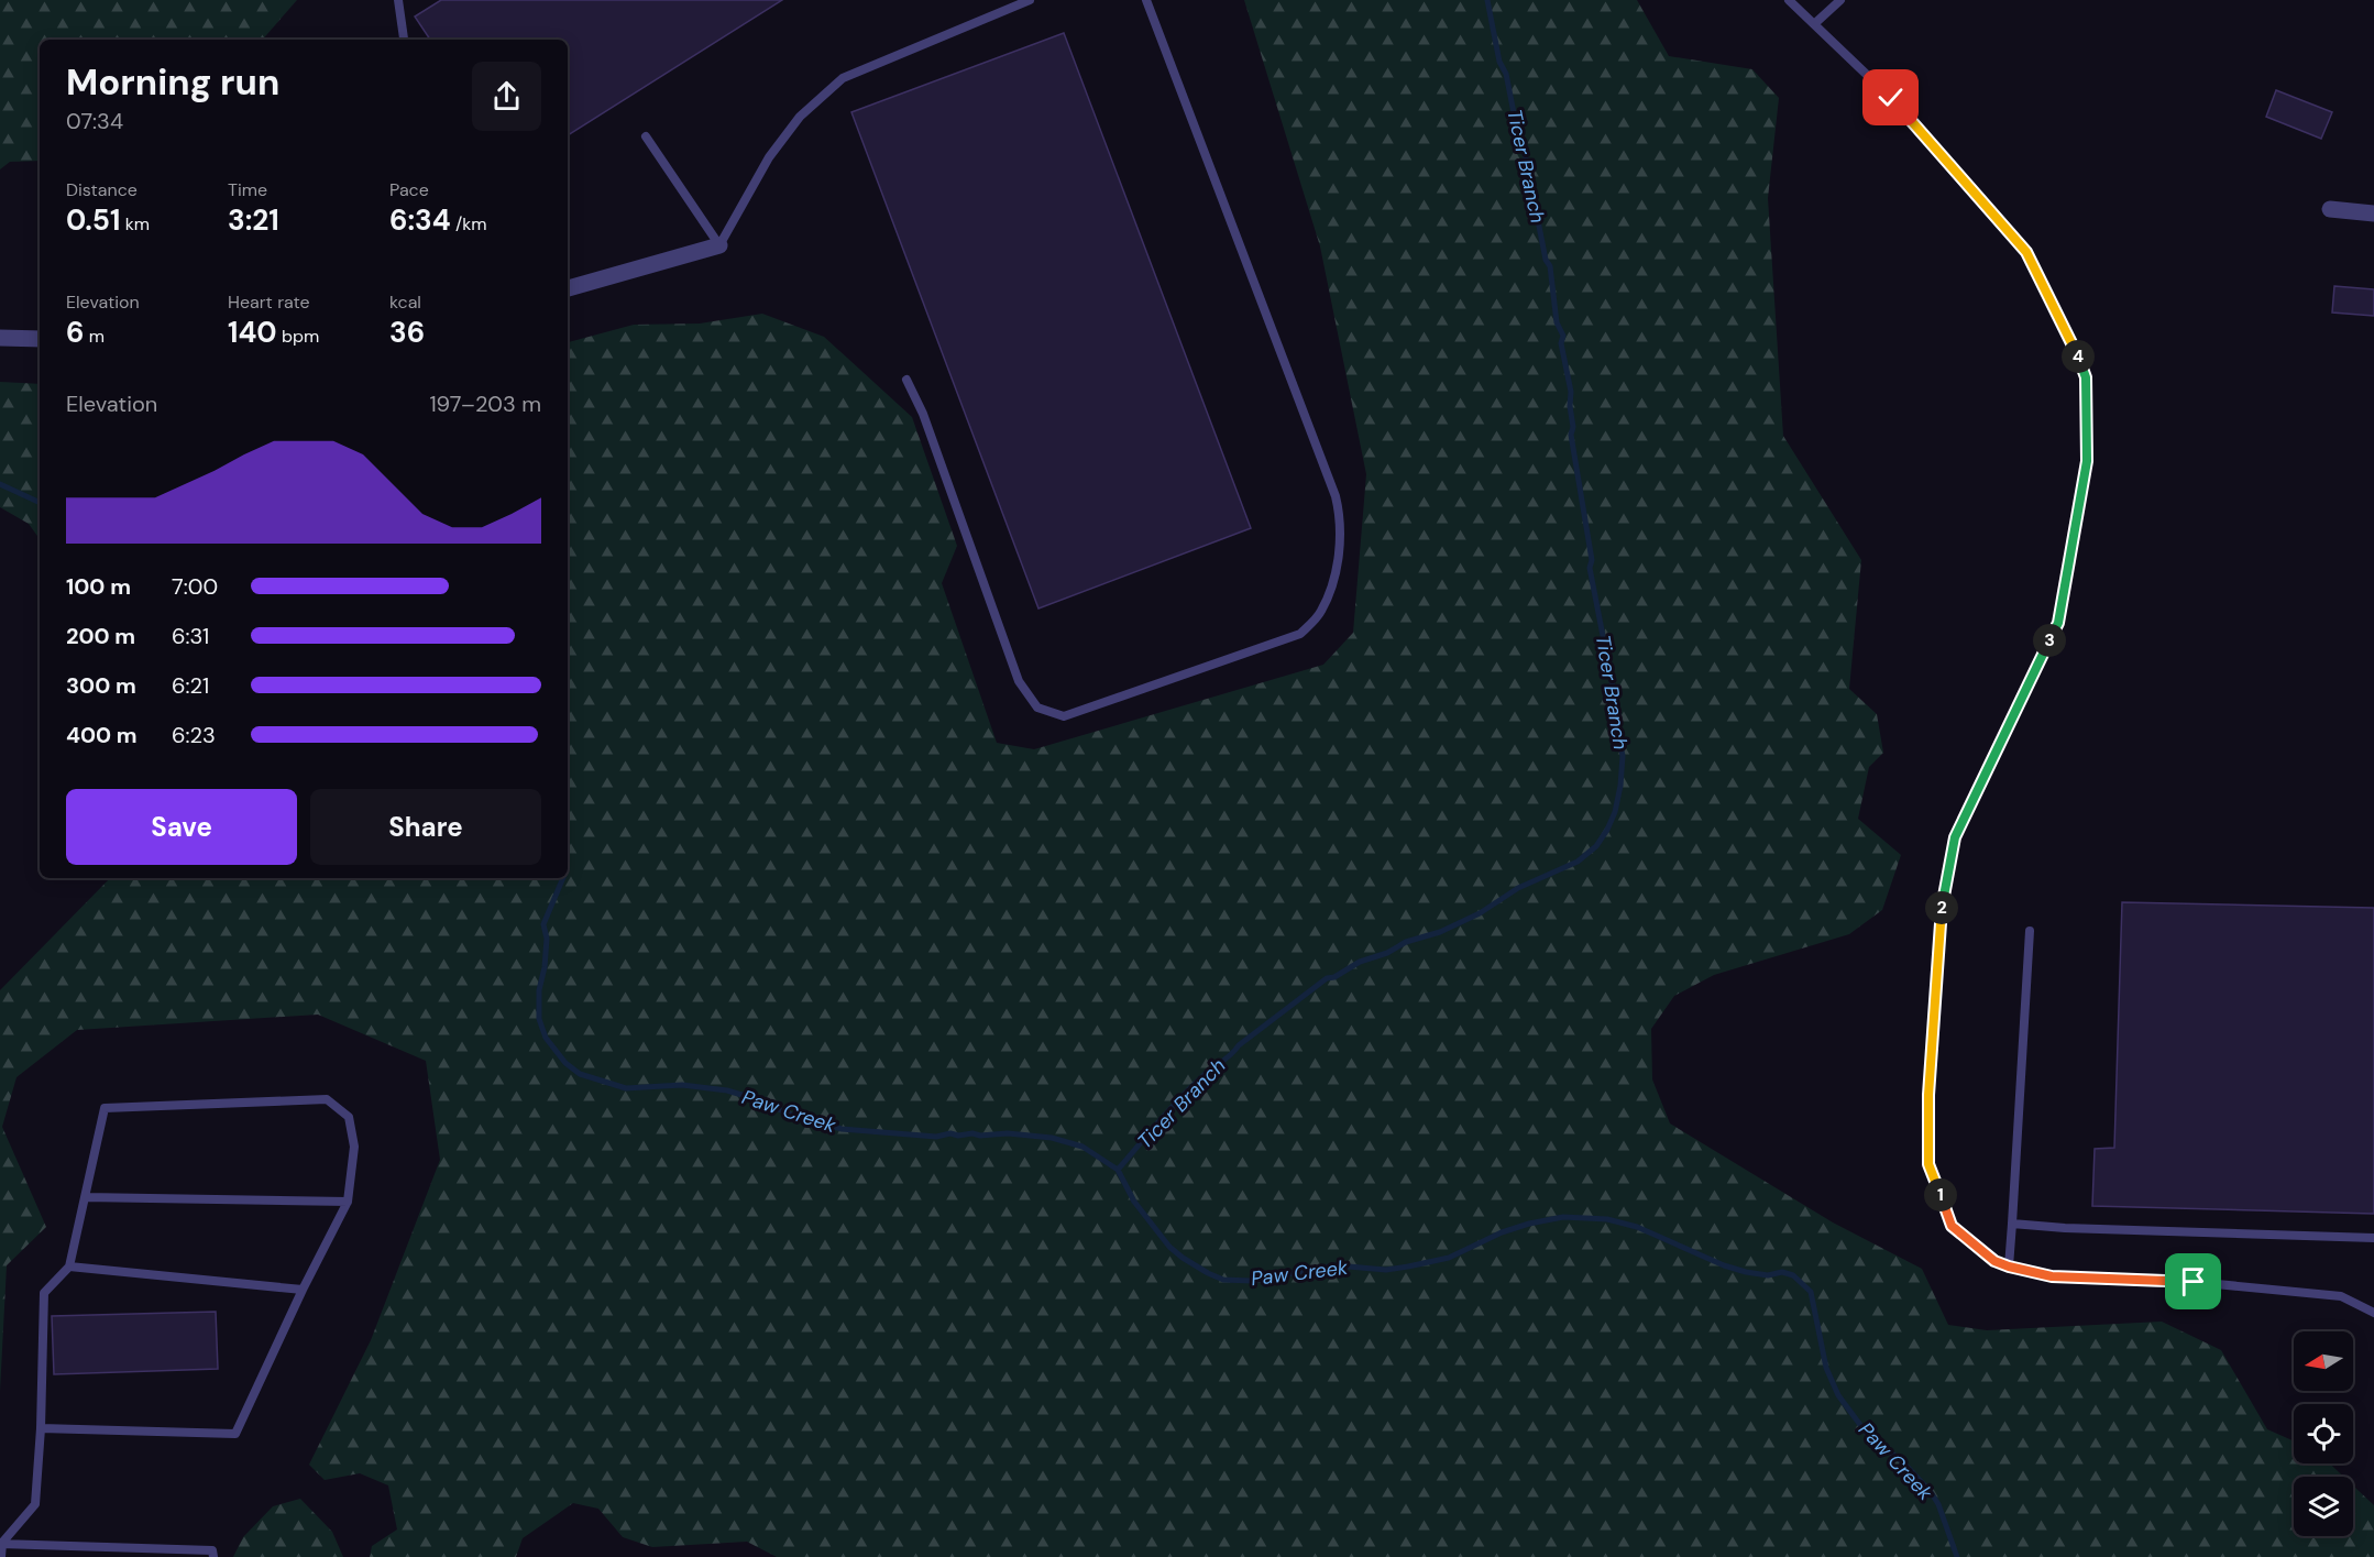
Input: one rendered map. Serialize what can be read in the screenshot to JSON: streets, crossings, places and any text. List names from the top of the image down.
{
  "water": ["Ticer Branch", "Paw Creek"],
  "north": "left",
  "page": {
    "heading": ["Morning run", "07:34"],
    "stats": [
      ["Distance", "0.51 km"],
      ["Time", "3:21"],
      ["Pace", "6:34 /km"],
      ["Elevation", "6 m"],
      ["Heart rate", "140 bpm"],
      ["kcal", "36"]
    ],
    "pins": [
      "4",
      "3",
      "2",
      "1"
    ],
    "chart": ["Elevation", "197–203 m"],
    "list": [
      {
        "name": "100 m",
        "note": "7:00"
      },
      {
        "name": "200 m",
        "note": "6:31"
      },
      {
        "name": "300 m",
        "note": "6:21"
      },
      {
        "name": "400 m",
        "note": "6:23"
      }
    ],
    "buttons": ["Save", "Share"]
  }
}
